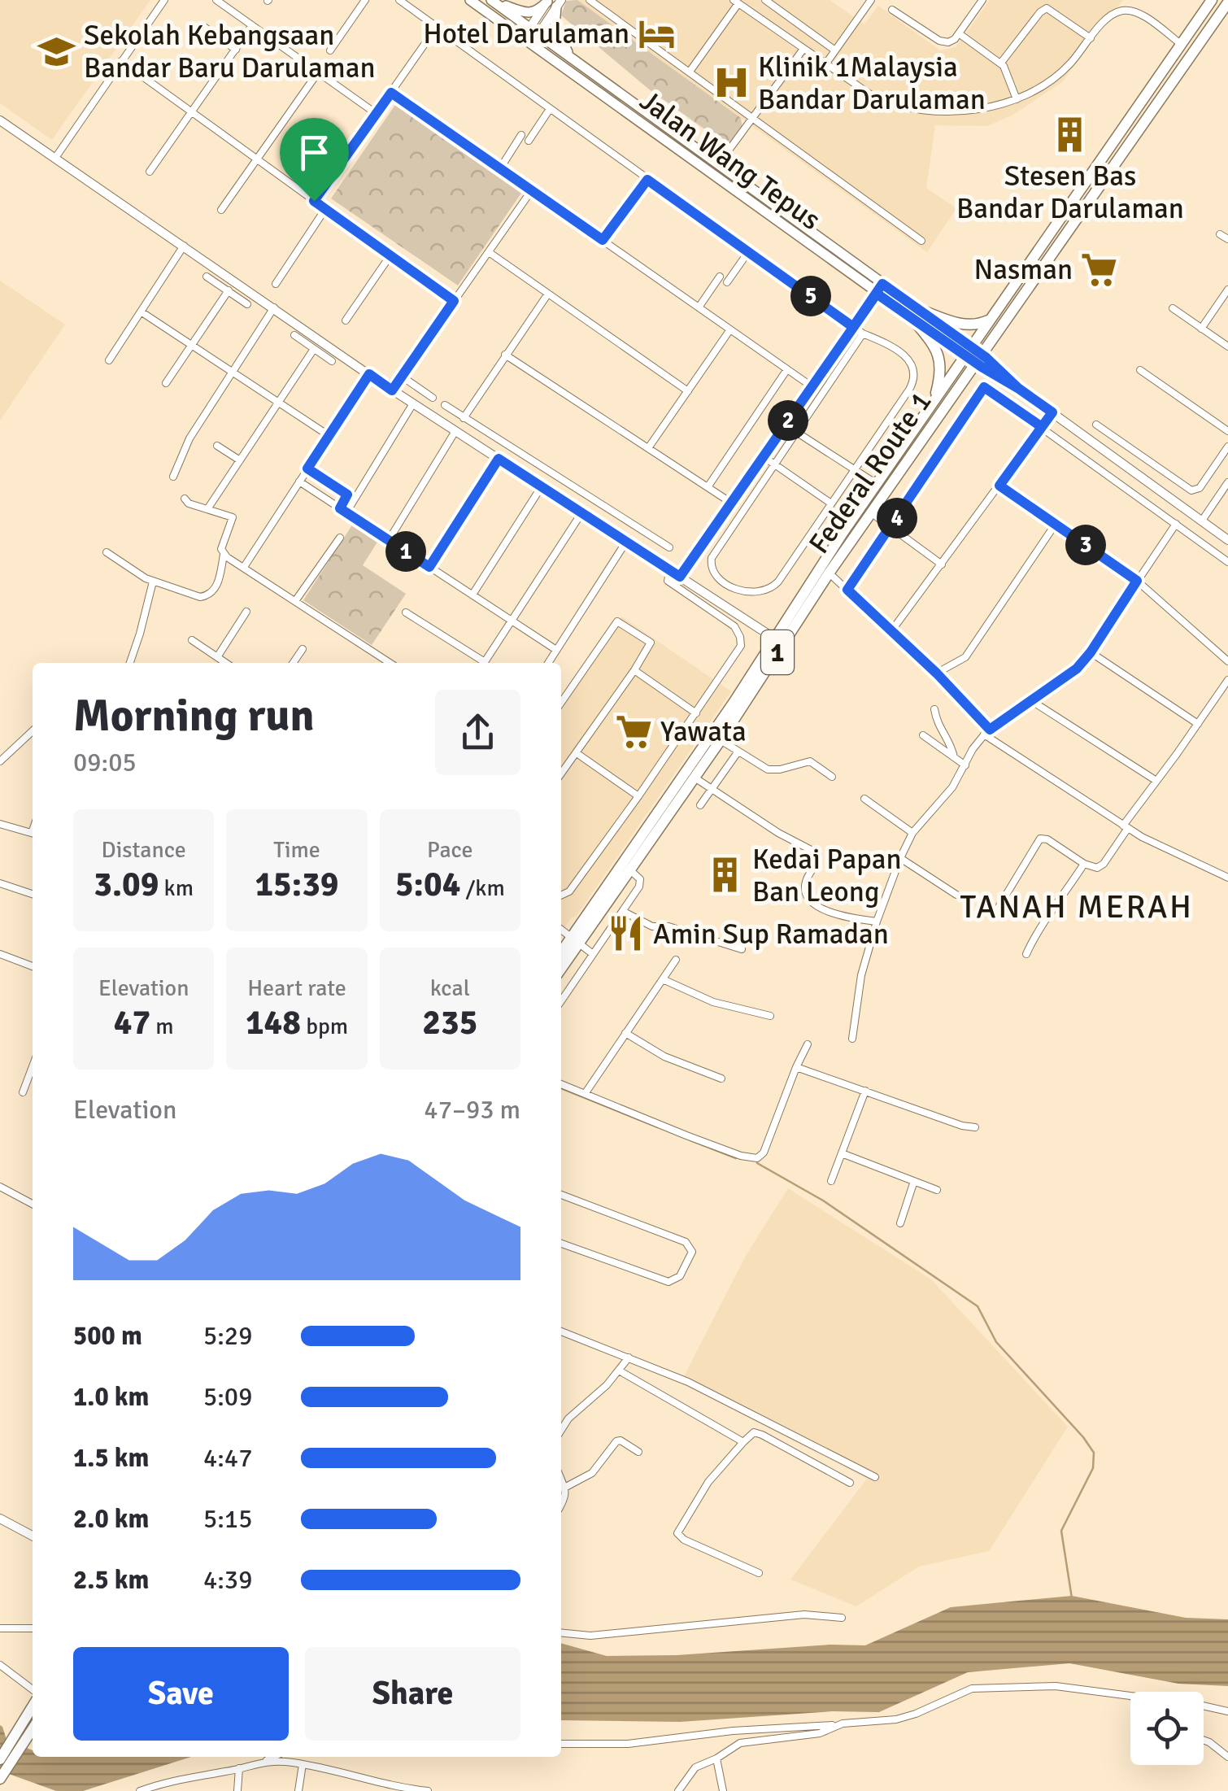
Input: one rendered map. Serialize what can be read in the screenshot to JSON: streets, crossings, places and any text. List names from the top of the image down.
{
  "streets": {
    "highway": ["Federal Route 1", "1"],
    "main road": ["Jalan Wang Tepus"]
  },
  "crossings": [
    ["Jalan Wang Tepus", "Federal Route 1"]
  ],
  "districts": ["TANAH MERAH"],
  "places": {
    "hotel": ["Hotel Darulaman"],
    "school or university": ["Sekolah Kebangsaan Bandar Baru Darulaman"],
    "hospital": ["Klinik 1Malaysia Bandar Darulaman"],
    "building": ["Stesen Bas Bandar Darulaman", "Kedai Papan Ban Leong"],
    "supermarket": ["Nasman", "Yawata"],
    "restaurant": ["Amin Sup Ramadan"]
  },
  "page": {
    "pins": [
      "5",
      "2",
      "4",
      "3",
      "1"
    ],
    "heading": ["Morning run", "09:05"],
    "stats": [
      ["Distance", "3.09 km"],
      ["Time", "15:39"],
      ["Pace", "5:04 /km"],
      ["Elevation", "47 m"],
      ["Heart rate", "148 bpm"],
      ["kcal", "235"]
    ],
    "chart": ["Elevation", "47–93 m"],
    "list": [
      {
        "name": "500 m",
        "note": "5:29"
      },
      {
        "name": "1.0 km",
        "note": "5:09"
      },
      {
        "name": "1.5 km",
        "note": "4:47"
      },
      {
        "name": "2.0 km",
        "note": "5:15"
      },
      {
        "name": "2.5 km",
        "note": "4:39"
      }
    ],
    "buttons": ["Save", "Share"]
  }
}
